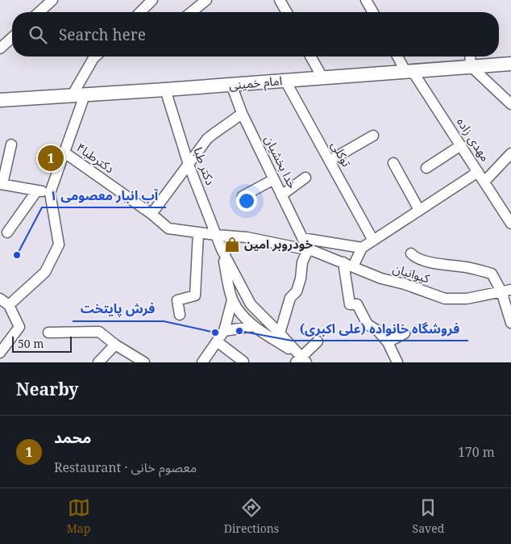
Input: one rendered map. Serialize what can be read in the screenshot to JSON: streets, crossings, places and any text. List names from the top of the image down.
{
  "streets": {
    "main road": ["امام خمینی"],
    "street": [
      "مهدی زاده",
      "توکلی",
      "دکترطبا۴",
      "خدا بخشیان",
      "دکتر طبا",
      "کیوانیان"
    ]
  },
  "crossings": [
    ["امام خمینی", "مهدی زاده"],
    ["امام خمینی", "توکلی"],
    ["امام خمینی", "خدا بخشیان"],
    ["امام خمینی", "دکتر طبا"],
    ["دکترطبا۴", "خدا بخشیان"],
    ["دکترطبا۴", "دکتر طبا"],
    ["دکترطبا۴", "کیوانیان"],
    ["خدا بخشیان", "کیوانیان"]
  ],
  "places": {
    "shop": ["خودروبر امین"],
    "other": ["آب انبار معصومی ۱", "فروشگاه خانواده (علی اکبری)", "فرش پایتخت"]
  },
  "scale_bar": "50 m",
  "page": {
    "search": "Search here",
    "pins": "1",
    "scale": "50 m",
    "heading": "Nearby",
    "list": [
      {
        "mark": "1",
        "name": "محمد",
        "note": "Restaurant · معصوم خانی",
        "value": "170 m"
      }
    ],
    "nav": ["Map", "Directions", "Saved"]
  }
}
